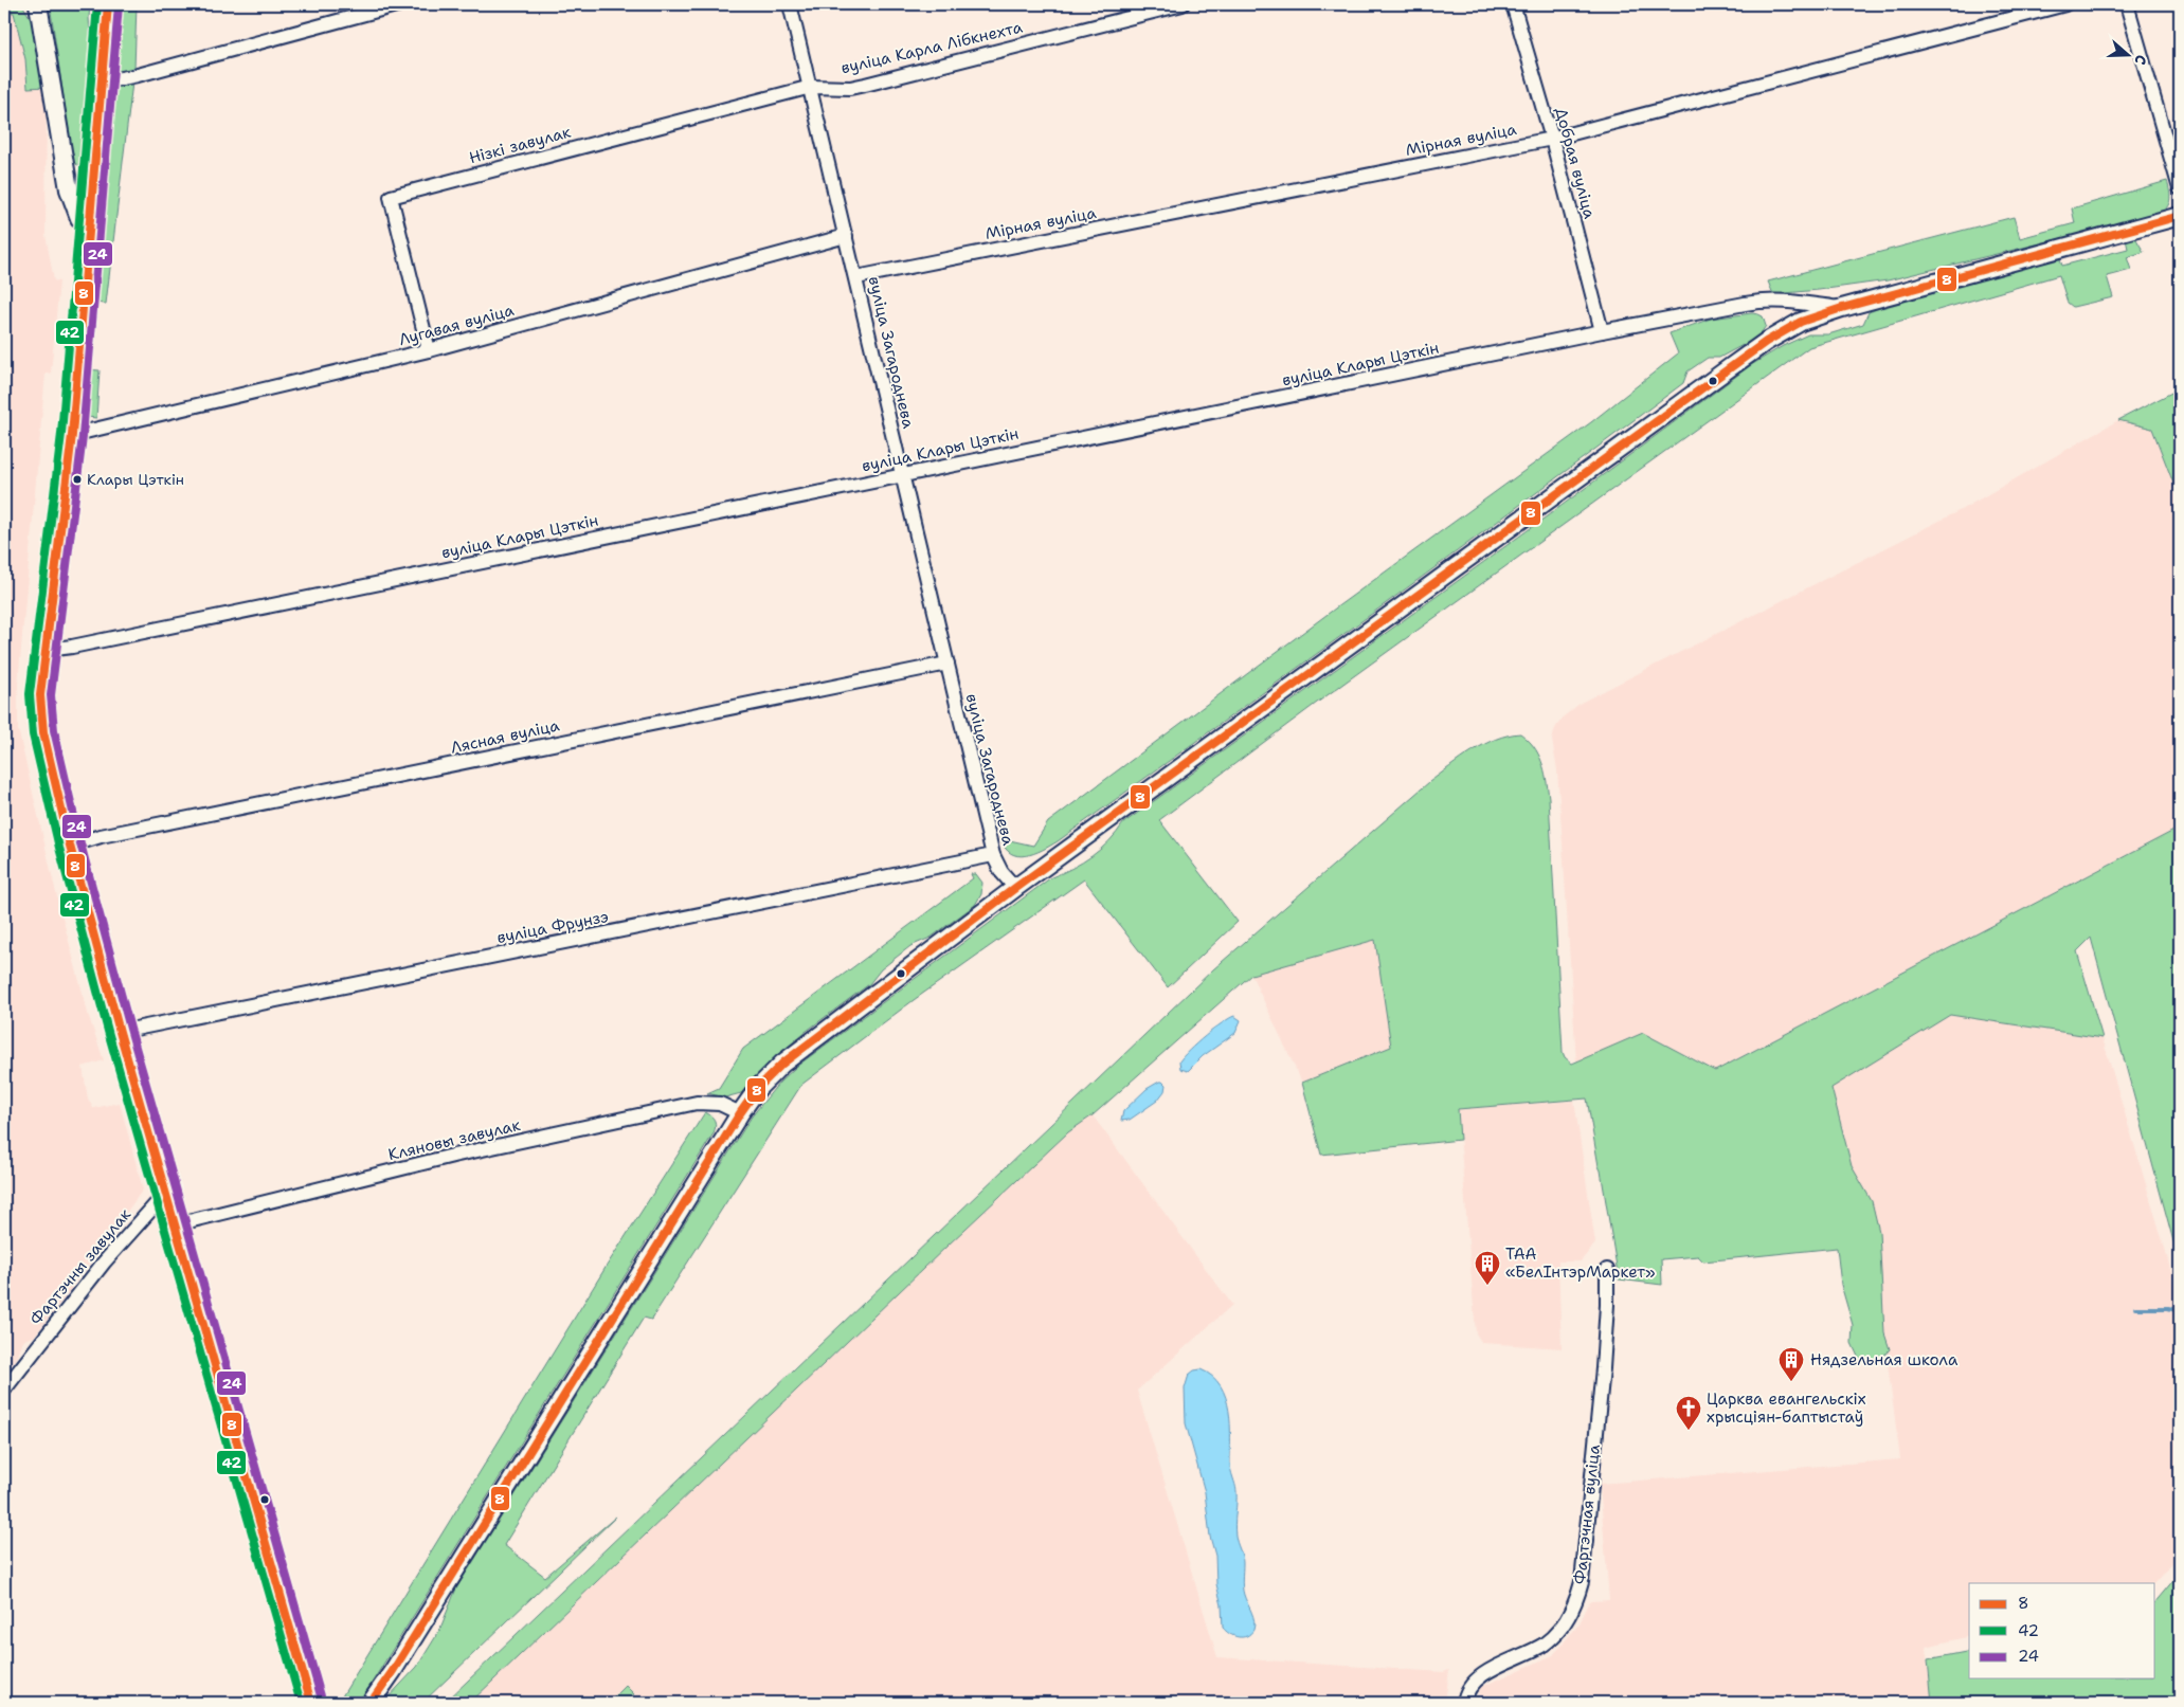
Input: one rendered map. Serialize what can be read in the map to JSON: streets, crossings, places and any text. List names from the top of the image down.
{
  "streets": {
    "street": [
      "вуліца Карла Лібкнехта",
      "Мірная вуліца",
      "Нізкі завулак",
      "Добрая вуліца",
      "Лугавая вуліца",
      "вуліца Загароднева",
      "вуліца Клары Цэткін",
      "Лясная вуліца",
      "вуліца Фрунзэ",
      "Кляновы завулак",
      "Фартэчны завулак",
      "Фартэчная вуліца"
    ]
  },
  "crossings": [
    ["вуліца Карла Лібкнехта", "Нізкі завулак"],
    ["вуліца Карла Лібкнехта", "вуліца Загароднева"],
    ["Мірная вуліца", "Добрая вуліца"],
    ["Мірная вуліца", "вуліца Загароднева"],
    ["Нізкі завулак", "Лугавая вуліца"],
    ["Нізкі завулак", "вуліца Загароднева"],
    ["Добрая вуліца", "вуліца Клары Цэткін"],
    ["Лугавая вуліца", "вуліца Загароднева"],
    ["вуліца Загароднева", "вуліца Клары Цэткін"],
    ["вуліца Загароднева", "Лясная вуліца"],
    ["вуліца Загароднева", "вуліца Фрунзэ"]
  ],
  "places": {
    "other": ["Клары Цэткін"],
    "building": ["ТАА «БелІнтэрМаркет»", "Нядзельная школа"],
    "church": ["Царква евангельскіх хрысціян-баптыстаў"]
  },
  "lines": ["transit line 8", "transit line 42", "transit line 24"],
  "legend": ["8", "42", "24"],
  "north": "right"
}
